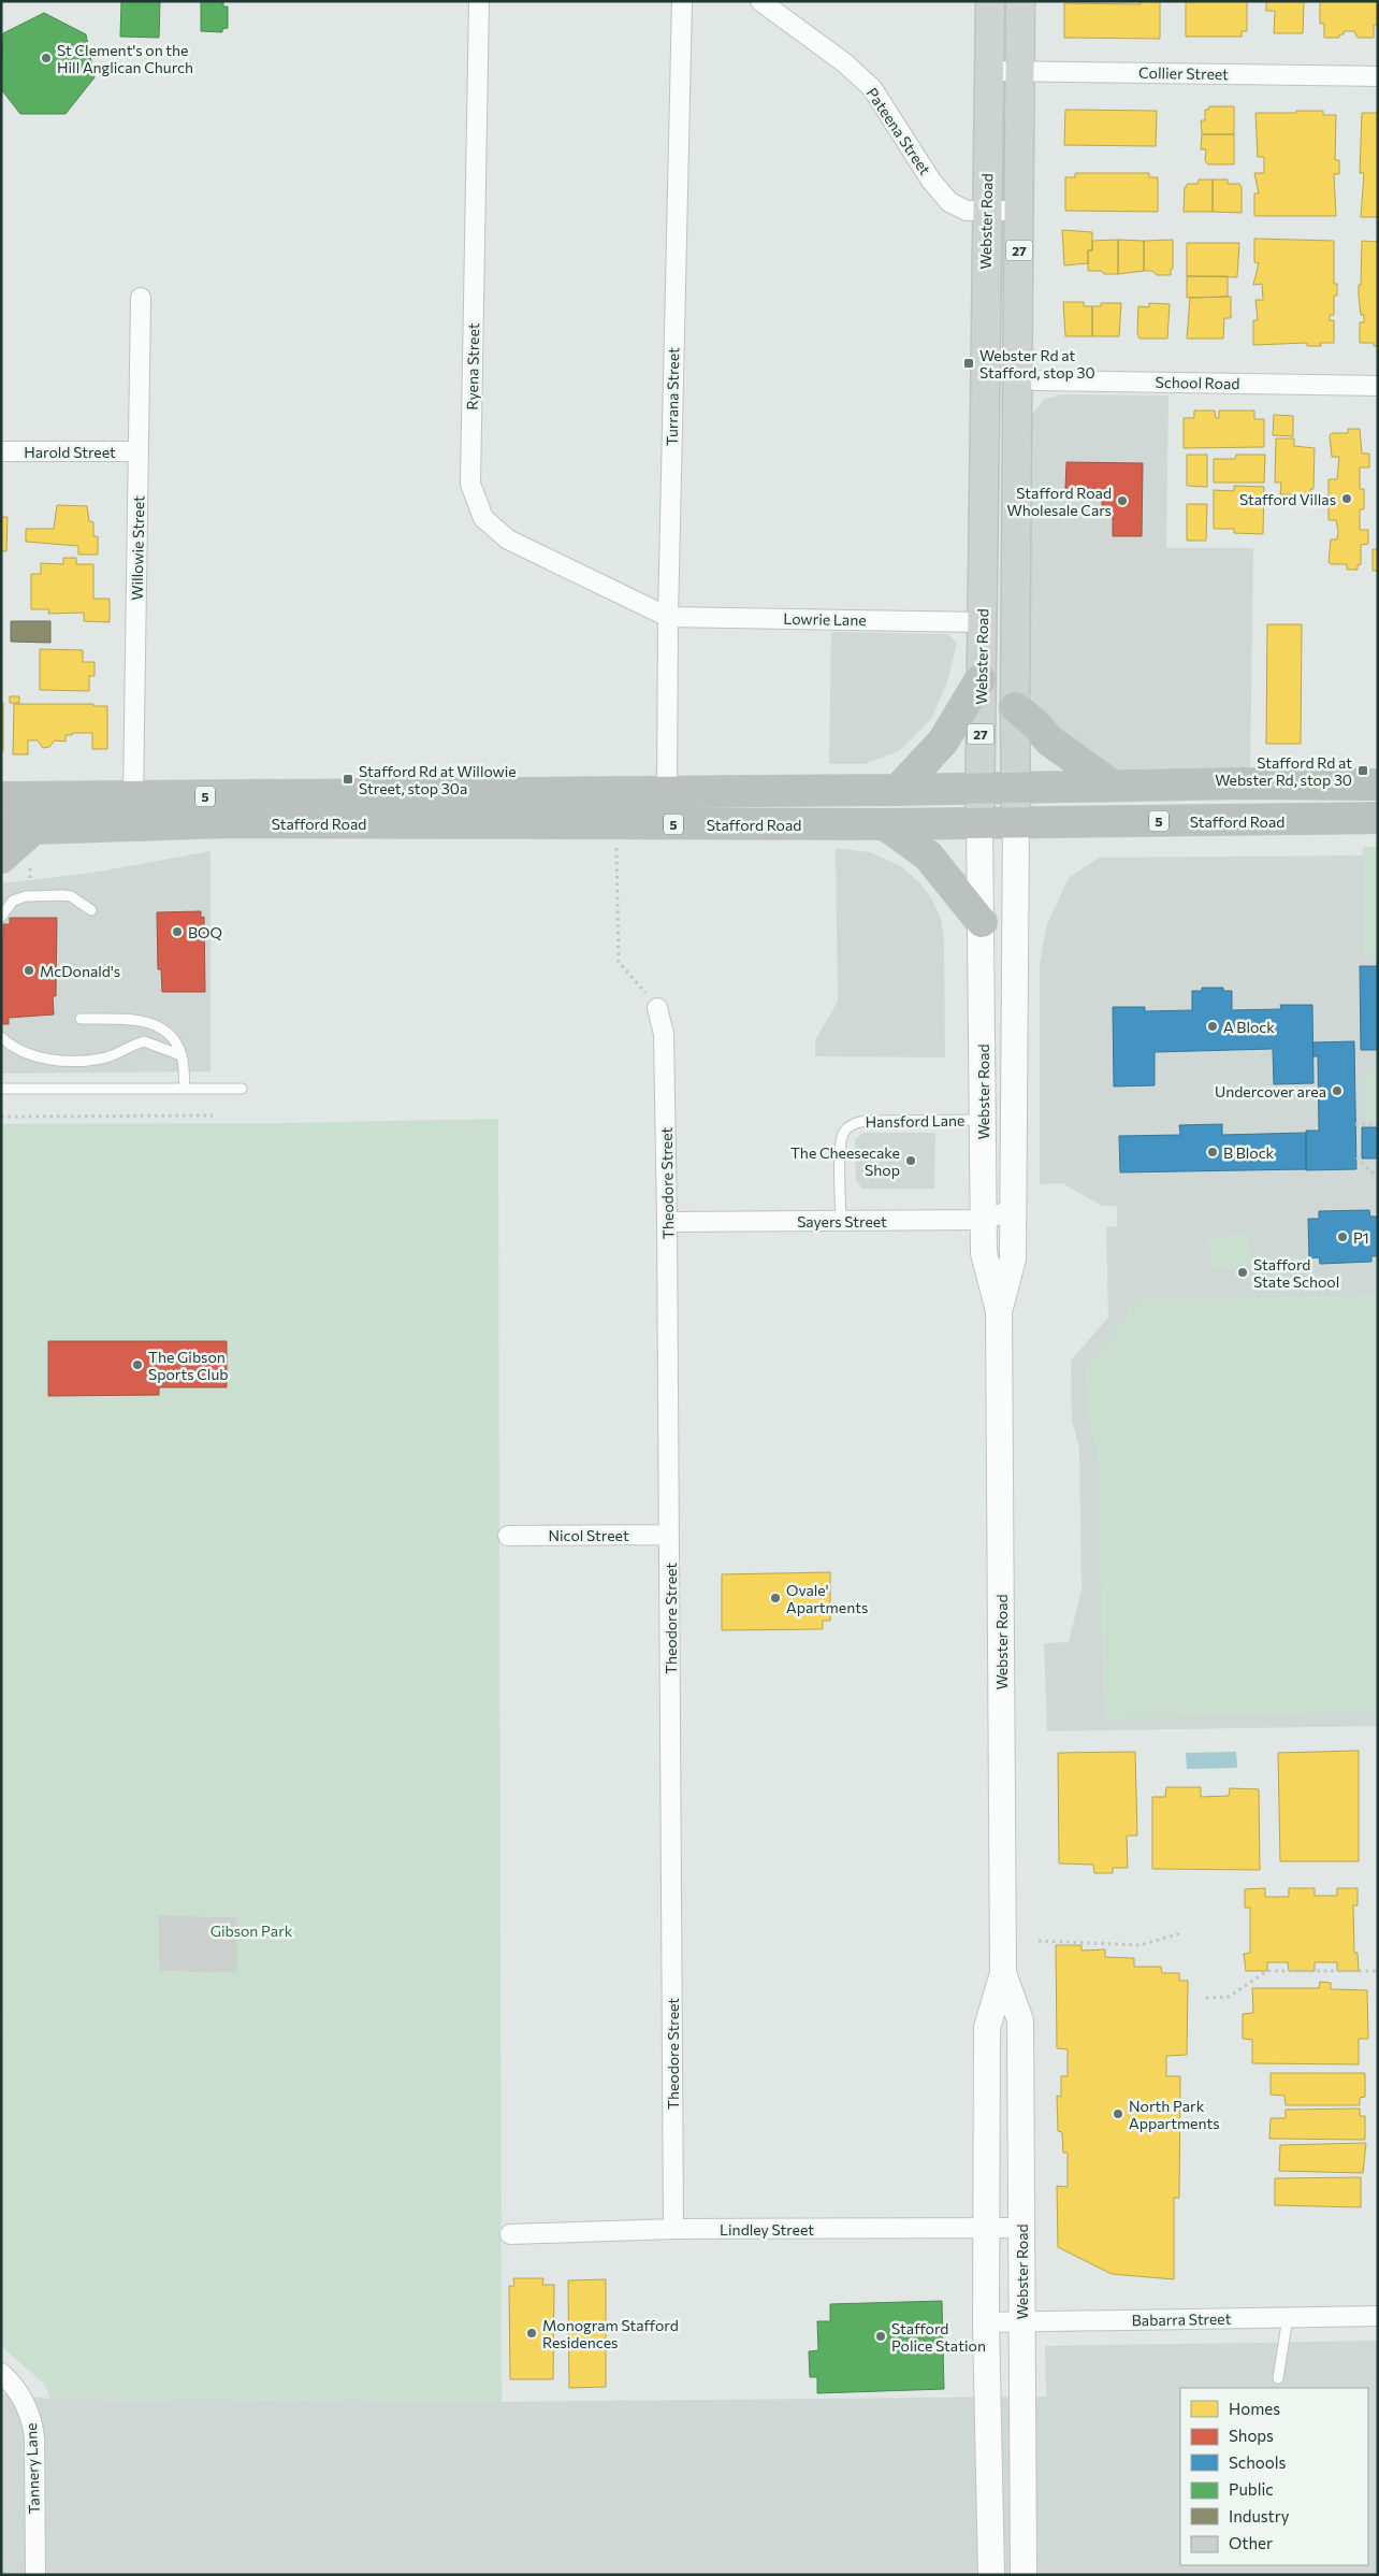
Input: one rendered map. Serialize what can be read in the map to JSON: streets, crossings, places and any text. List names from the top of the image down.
{
  "streets": {
    "highway": ["5", "Stafford Road"],
    "main road": ["Webster Road", "27"],
    "street": [
      "Collier Street",
      "Pateena Street",
      "Ryena Street",
      "School Road",
      "Turrana Street",
      "Harold Street",
      "Willowie Street",
      "Lowrie Lane",
      "Theodore Street",
      "Sayers Street",
      "Nicol Street",
      "Lindley Street",
      "Babarra Street",
      "Tannery Lane"
    ],
    "lane": ["Hansford Lane"]
  },
  "crossings": [
    ["Collier Street", "Webster Road"],
    ["Pateena Street", "Webster Road"],
    ["Webster Road", "School Road"],
    ["Webster Road", "Lowrie Lane"],
    ["Webster Road", "Stafford Road"],
    ["Webster Road", "Hansford Lane"],
    ["Webster Road", "Sayers Street"],
    ["Webster Road", "Lindley Street"],
    ["Webster Road", "Babarra Street"],
    ["Ryena Street", "Turrana Street"],
    ["Ryena Street", "Lowrie Lane"],
    ["Turrana Street", "Lowrie Lane"],
    ["Turrana Street", "Stafford Road"],
    ["Harold Street", "Willowie Street"],
    ["Willowie Street", "Stafford Road"],
    ["Hansford Lane", "Sayers Street"],
    ["Theodore Street", "Sayers Street"],
    ["Theodore Street", "Nicol Street"],
    ["Theodore Street", "Lindley Street"]
  ],
  "parks": ["Gibson Park"],
  "places": {
    "other": [
      "St Clement's on the Hill Anglican Church",
      "Stafford Villas",
      "Stafford Road Wholesale Cars",
      "BOQ",
      "McDonald's",
      "A Block",
      "Undercover area",
      "B Block",
      "The Cheesecake Shop",
      "P1",
      "Stafford State School",
      "The Gibson Sports Club",
      "Ovale' Apartments",
      "North Park Appartments",
      "Monogram Stafford Residences",
      "Stafford Police Station"
    ],
    "transit": ["Webster Rd at Stafford, stop 30", "Stafford Rd at Webster Rd, stop 30", "Stafford Rd at Willowie Street, stop 30a"]
  },
  "legend": [
    "Homes",
    "Shops",
    "Schools",
    "Public",
    "Industry",
    "Other"
  ]
}
